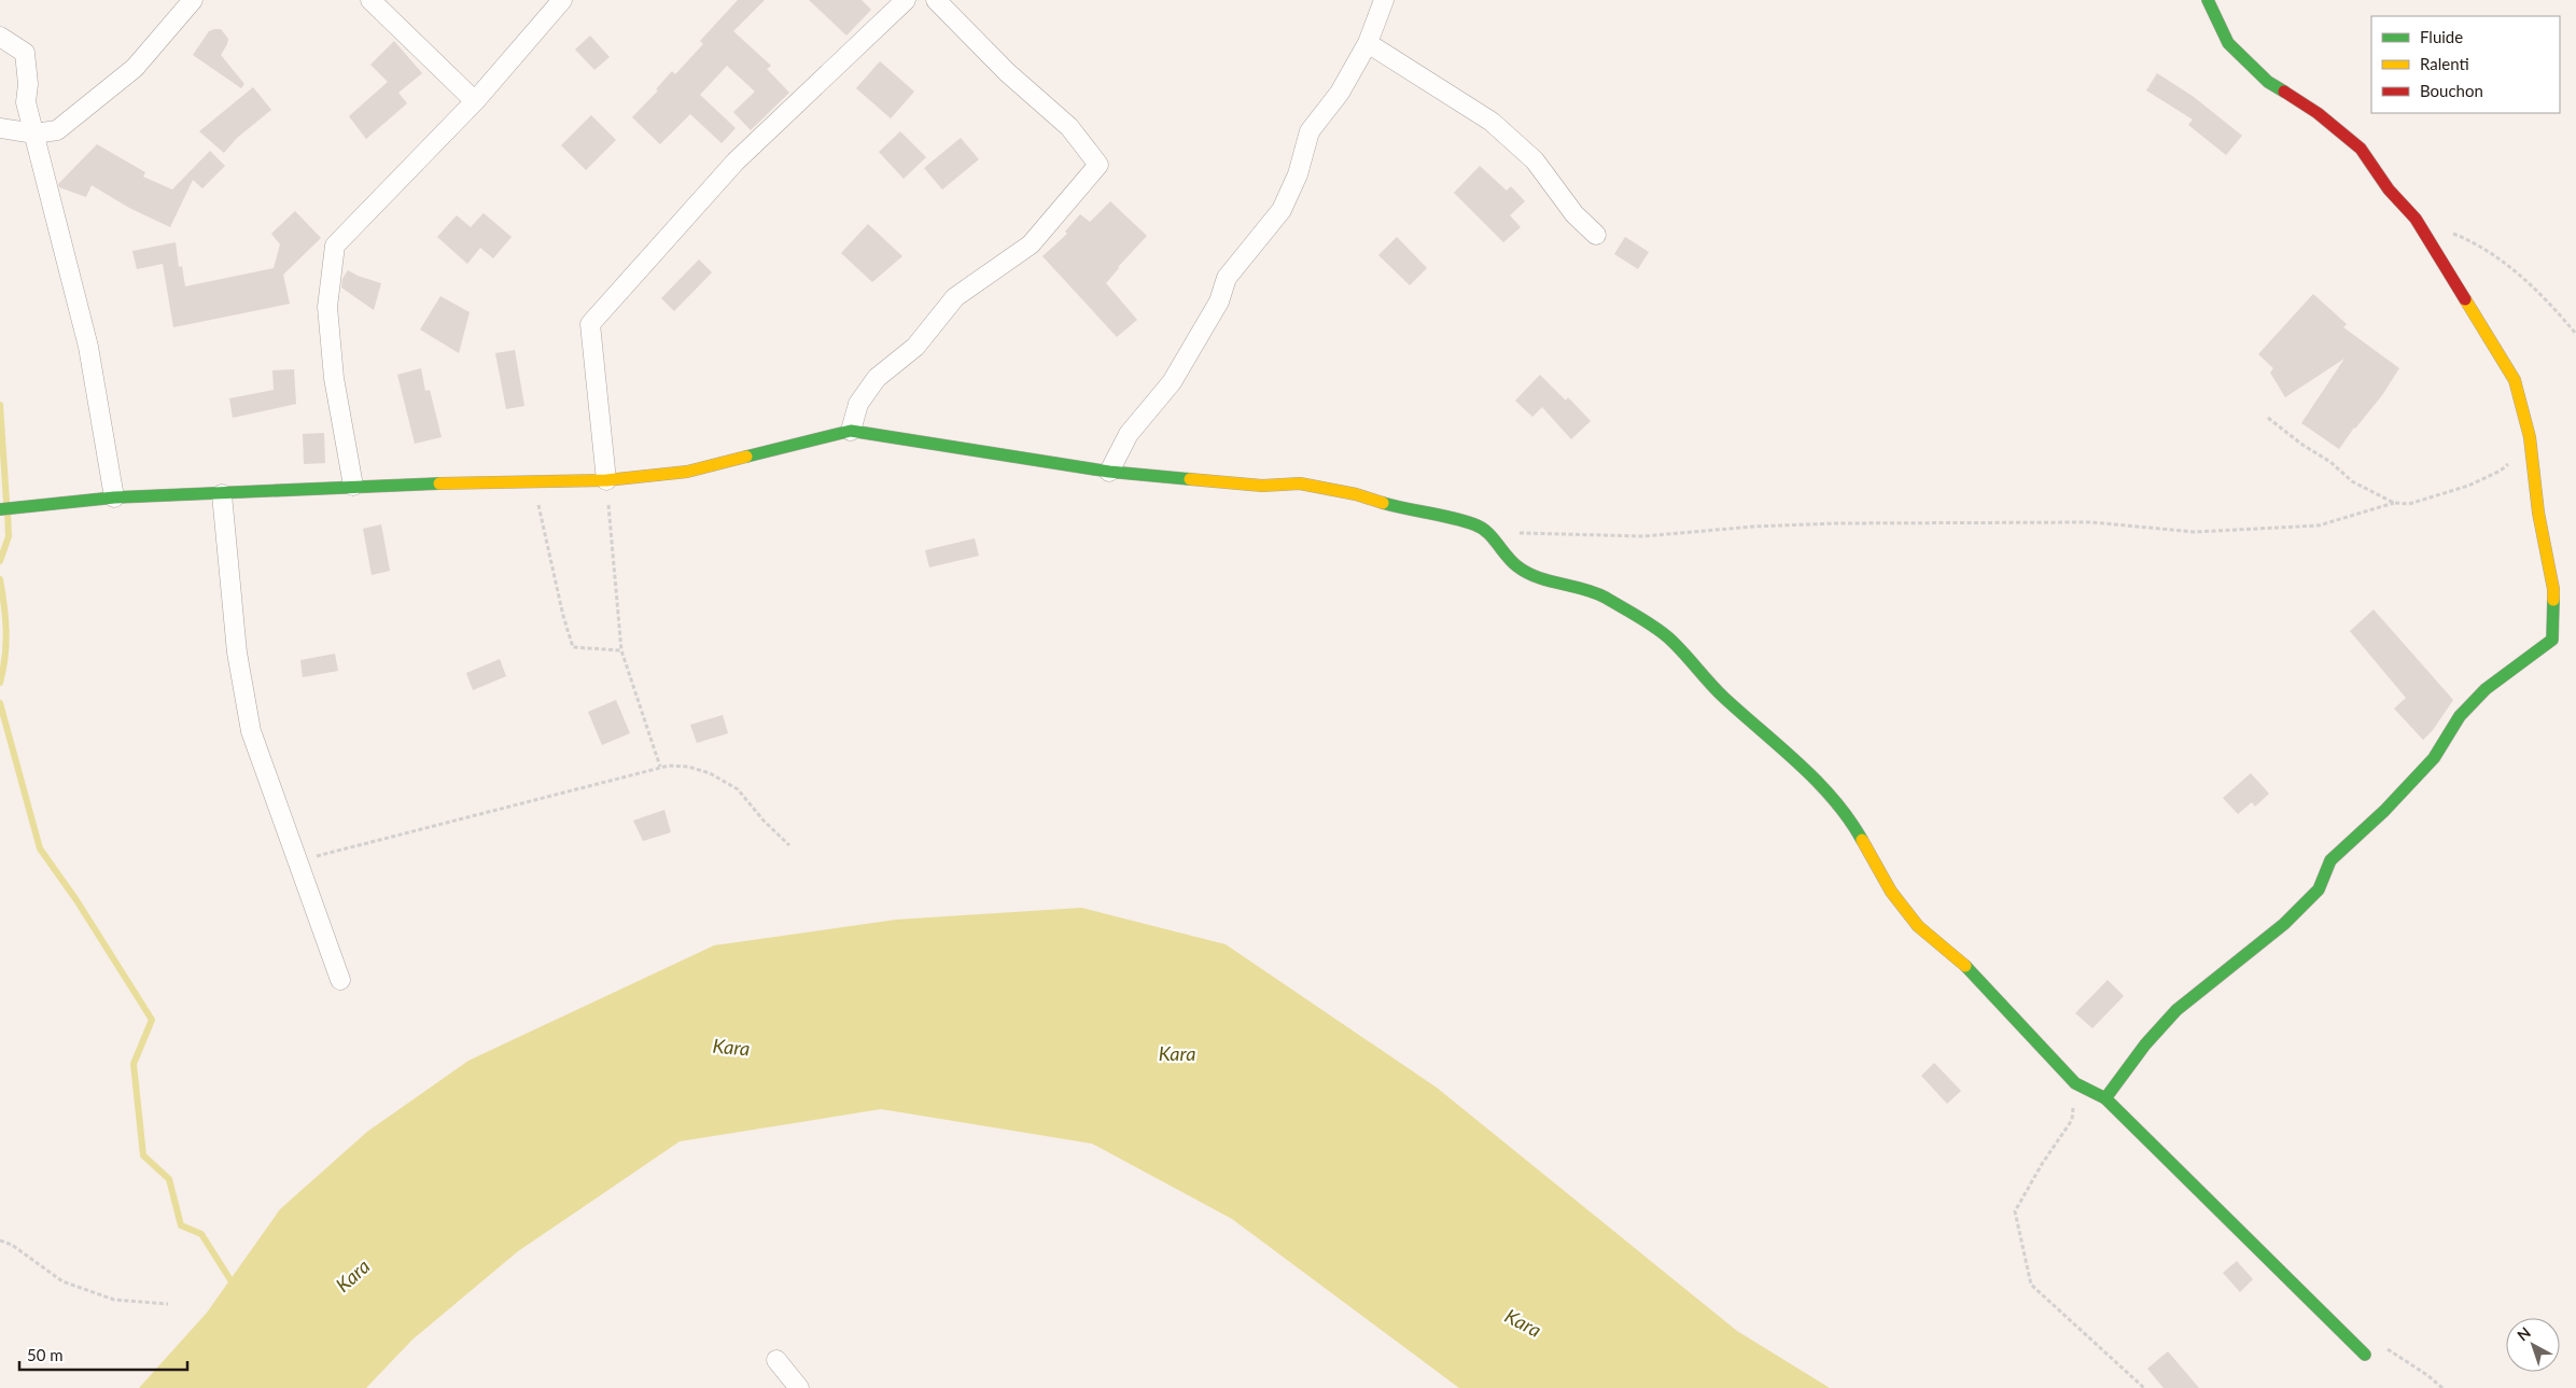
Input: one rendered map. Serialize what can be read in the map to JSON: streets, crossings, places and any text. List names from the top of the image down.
{
  "water": ["Kara"],
  "legend": ["Fluide", "Ralenti", "Bouchon"],
  "scale_bar": "50 m",
  "north": "top left"
}
